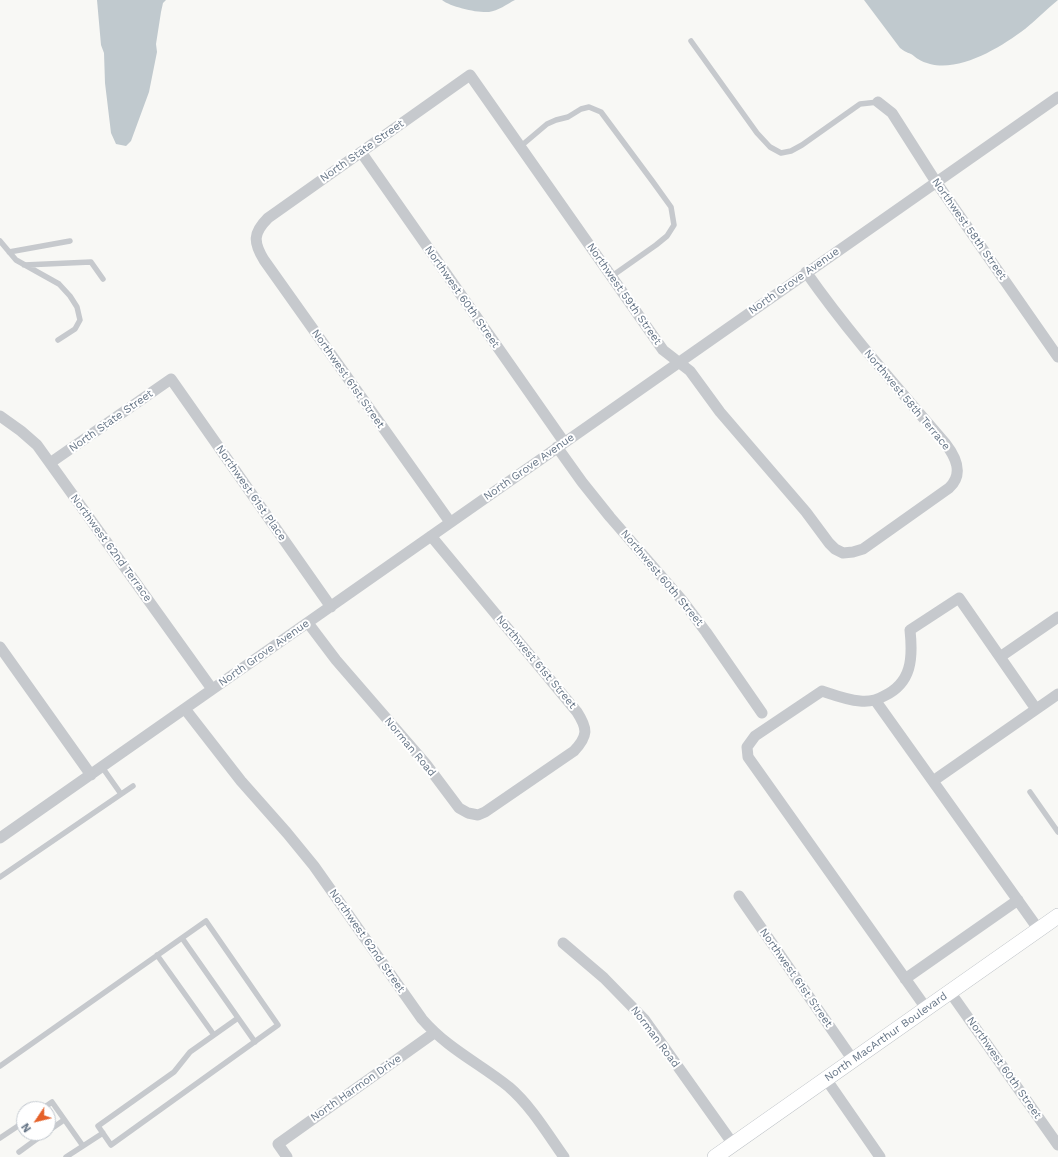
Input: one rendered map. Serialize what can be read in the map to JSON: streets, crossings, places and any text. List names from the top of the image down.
{
  "streets": {
    "main road": ["North MacArthur Boulevard"],
    "street": [
      "North State Street",
      "Northwest 58th Street",
      "North Grove Avenue",
      "Northwest 59th Street",
      "Northwest 60th Street",
      "Northwest 61st Street",
      "Northwest 58th Terrace",
      "Northwest 61st Place",
      "Northwest 62nd Terrace",
      "Norman Road",
      "Northwest 62nd Street",
      "North Harmon Drive"
    ]
  },
  "crossings": [
    ["North State Street", "Northwest 59th Street"],
    ["North State Street", "Northwest 60th Street"],
    ["North State Street", "Northwest 61st Street"],
    ["North State Street", "Northwest 61st Place"],
    ["North State Street", "Northwest 62nd Terrace"],
    ["Northwest 58th Street", "North Grove Avenue"],
    ["North Grove Avenue", "Northwest 59th Street"],
    ["North Grove Avenue", "Northwest 60th Street"],
    ["North Grove Avenue", "Northwest 61st Street"],
    ["North Grove Avenue", "Northwest 58th Terrace"],
    ["North Grove Avenue", "Northwest 61st Place"],
    ["North Grove Avenue", "Northwest 62nd Terrace"],
    ["North Grove Avenue", "Norman Road"],
    ["North Grove Avenue", "Northwest 62nd Street"],
    ["Northwest 59th Street", "Northwest 58th Terrace"],
    ["Northwest 60th Street", "North MacArthur Boulevard"],
    ["Northwest 61st Street", "Norman Road"],
    ["Northwest 61st Street", "North MacArthur Boulevard"],
    ["Norman Road", "North MacArthur Boulevard"],
    ["Northwest 62nd Street", "North Harmon Drive"]
  ],
  "north": "bottom left"
}
